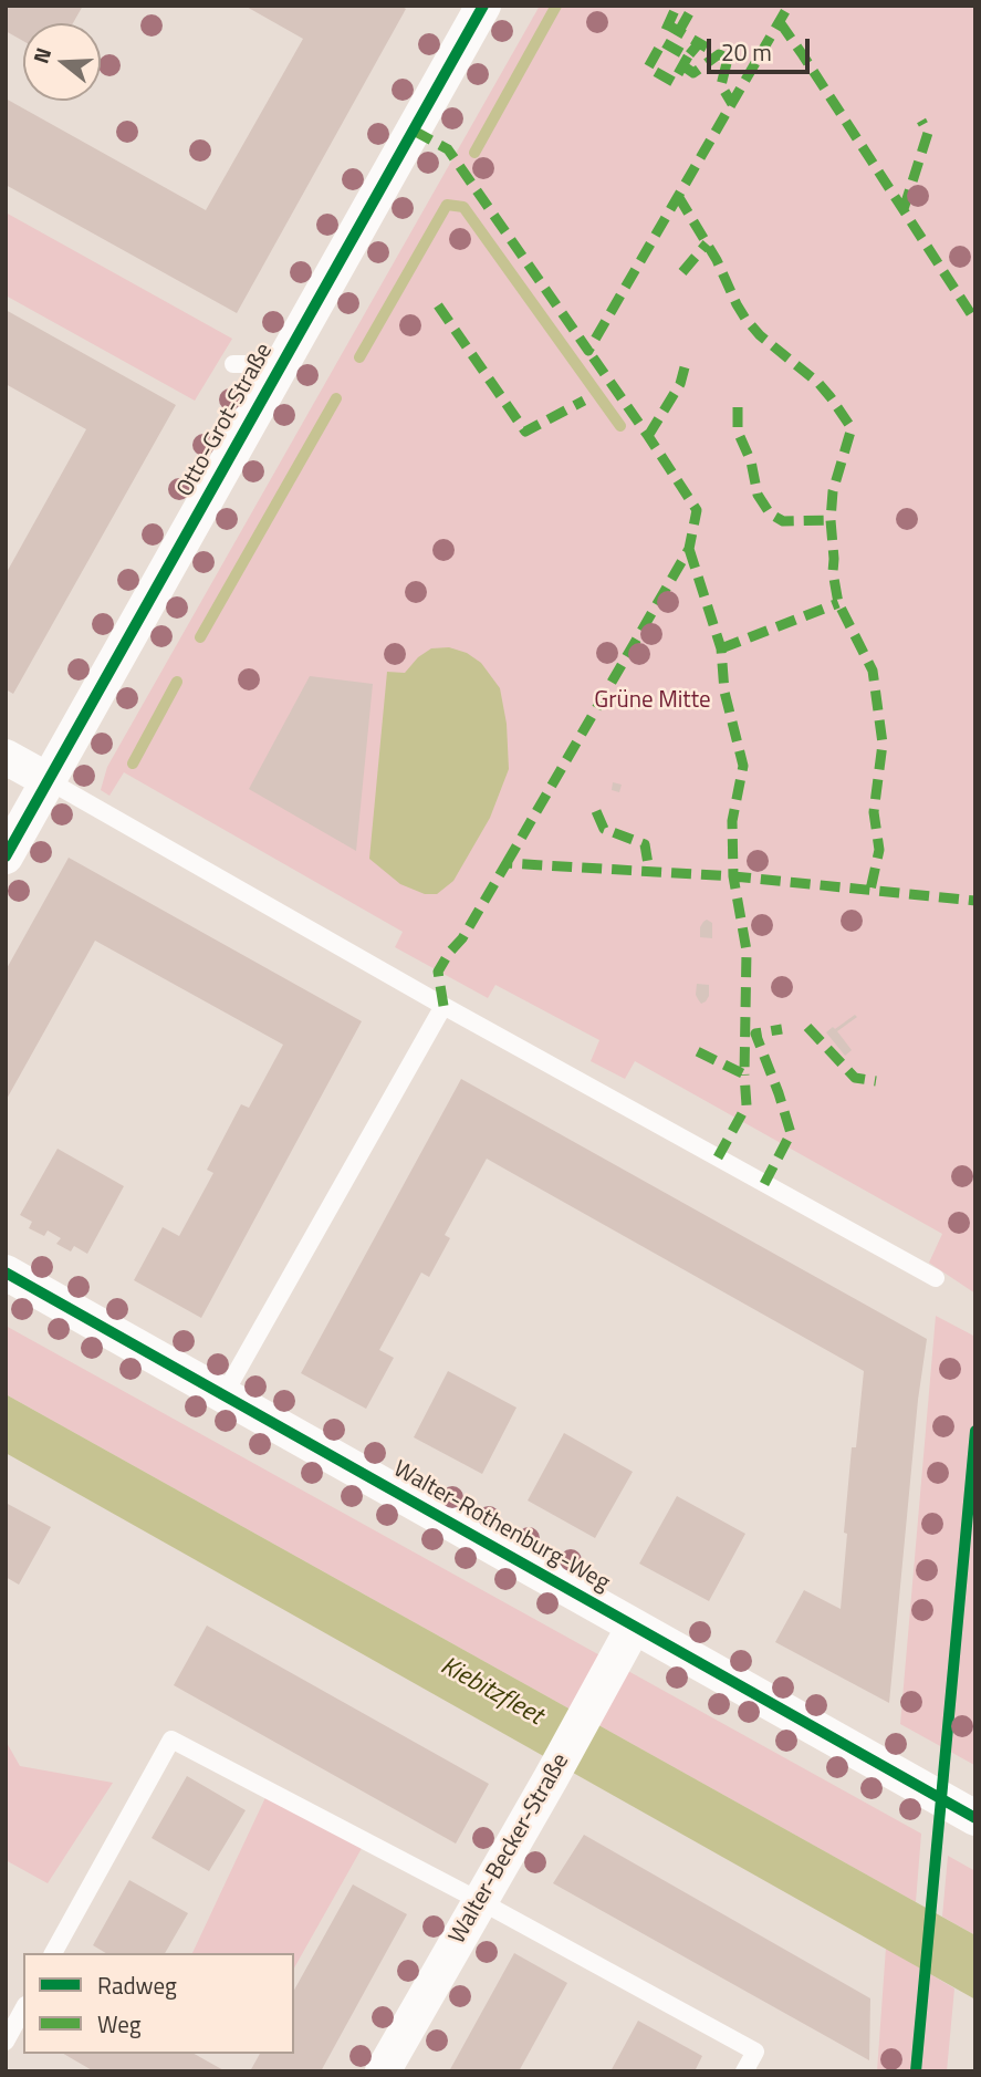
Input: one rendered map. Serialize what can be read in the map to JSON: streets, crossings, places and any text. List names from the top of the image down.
{
  "streets": {
    "street": ["Otto-Grot-Straße", "Walter-Rothenburg-Weg", "Walter-Becker-Straße"]
  },
  "crossings": [
    ["Walter-Rothenburg-Weg", "Walter-Becker-Straße"]
  ],
  "water": ["Kiebitzfleet"],
  "parks": ["Grüne Mitte"],
  "legend": ["Radweg", "Weg"],
  "scale_bar": "20 m",
  "north": "left"
}
